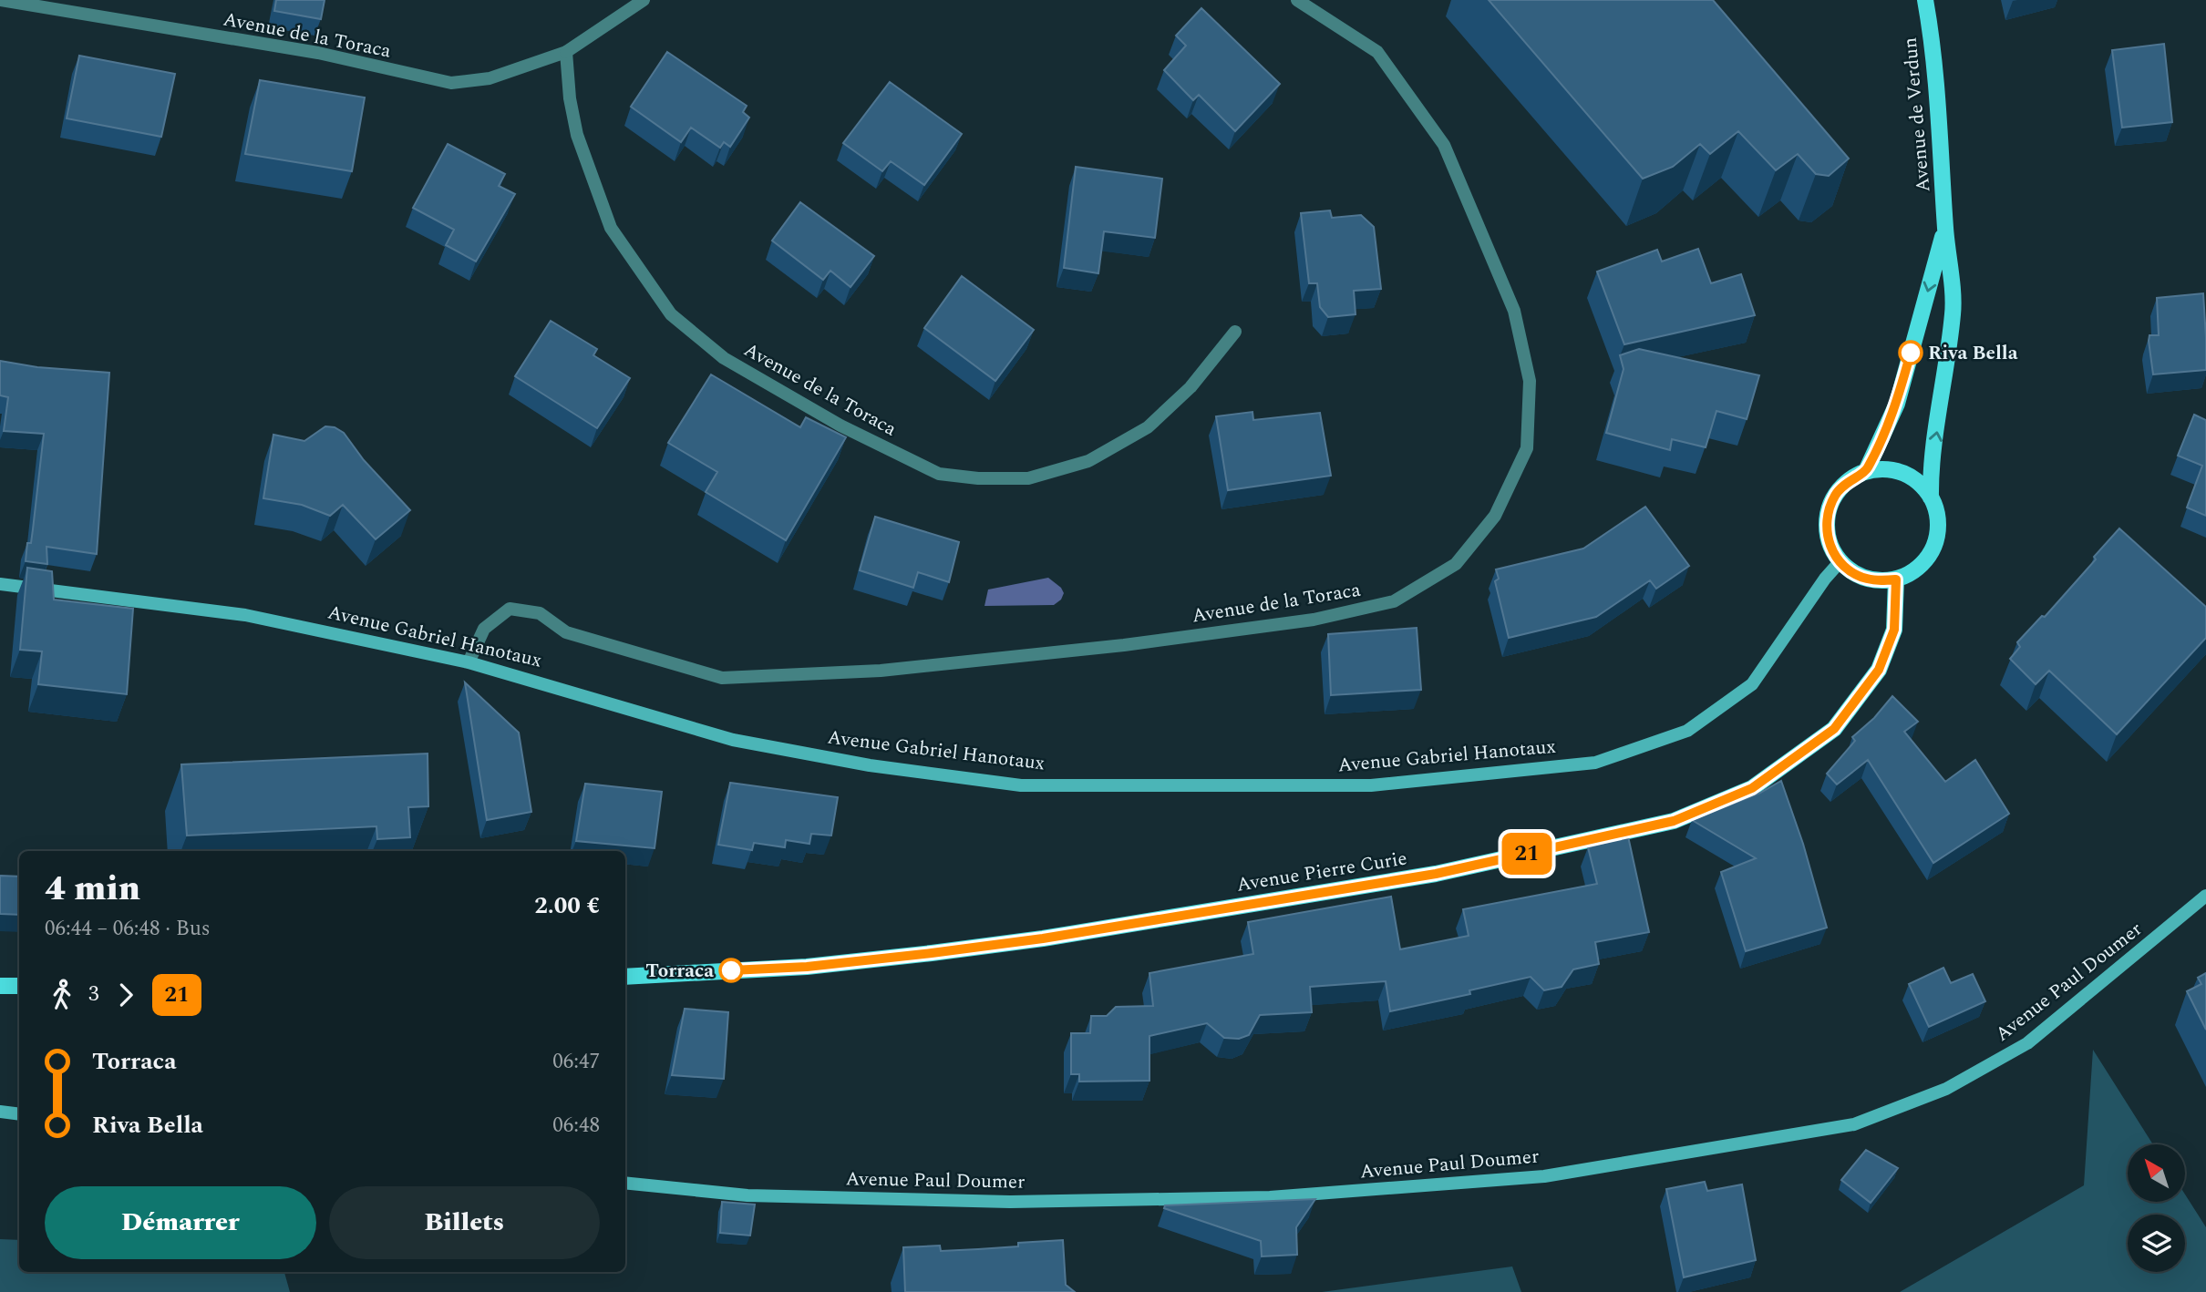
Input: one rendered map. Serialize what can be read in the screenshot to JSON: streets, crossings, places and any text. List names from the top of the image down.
{
  "streets": {
    "main road": [
      "Avenue de Verdun",
      "Avenue Gabriel Hanotaux",
      "Avenue Pierre Curie",
      "Avenue Paul Doumer"
    ],
    "street": ["Avenue de la Toraca"]
  },
  "crossings": [
    ["Avenue de la Toraca", "Avenue Gabriel Hanotaux"],
    ["Avenue Gabriel Hanotaux", "Avenue Pierre Curie"]
  ],
  "places": ["Riva Bella", "Torraca"],
  "lines": ["bus line 21"],
  "north": "top left",
  "page": {
    "on_map": "21",
    "heading": ["4 min", "06:44 – 06:48 · Bus", "2.00 €"],
    "legs": ["3", "21"],
    "list": [
      {
        "name": "Torraca",
        "value": "06:47"
      },
      {
        "name": "Riva Bella",
        "value": "06:48"
      }
    ],
    "buttons": ["Démarrer", "Billets"]
  }
}
